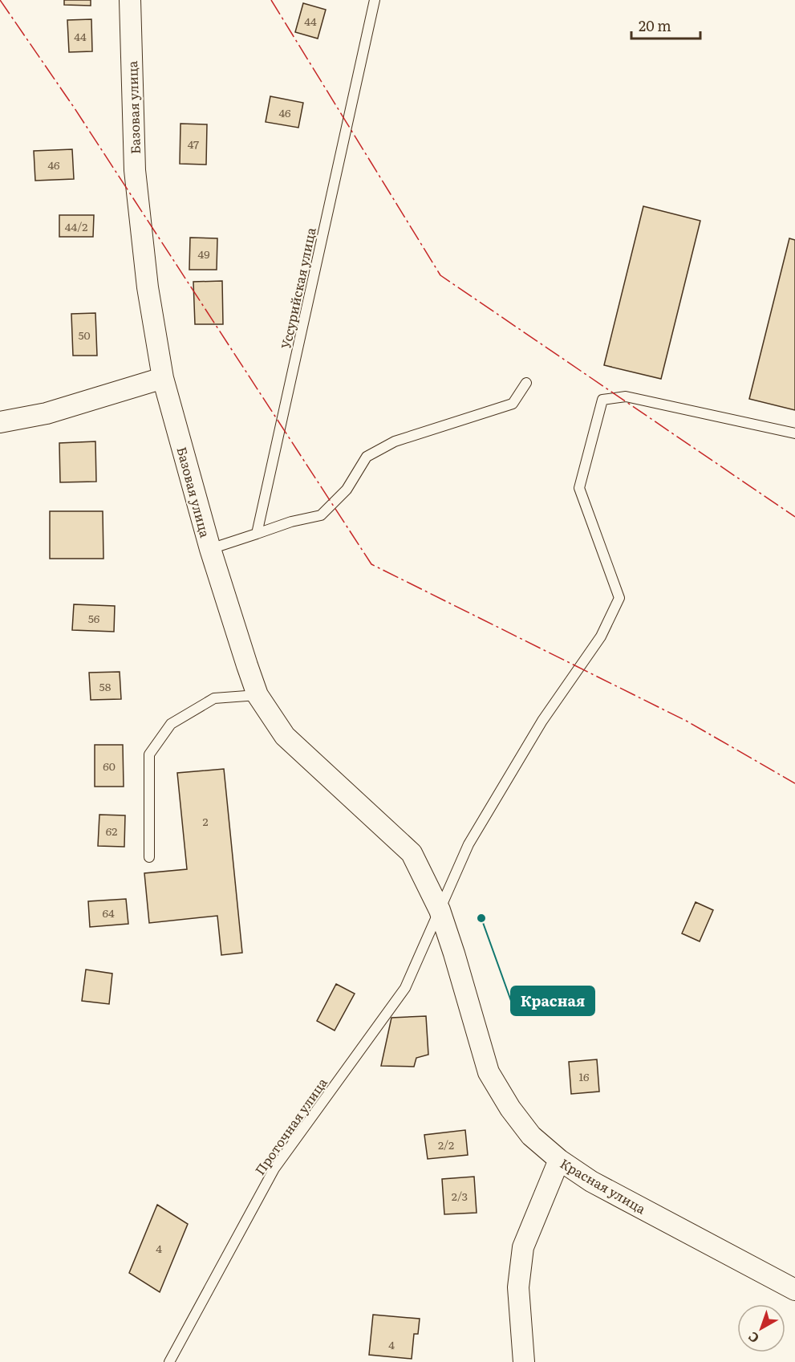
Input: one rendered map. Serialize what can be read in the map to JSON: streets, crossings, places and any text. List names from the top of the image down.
{
  "streets": {
    "street": ["Базовая улица", "Красная улица"],
    "lane": ["Уссурийская улица", "Проточная улица"]
  },
  "crossings": [
    ["Базовая улица", "Проточная улица"],
    ["Базовая улица", "Красная улица"],
    ["Проточная улица", "Красная улица"]
  ],
  "places": ["Красная"],
  "house_numbers": [
    "44",
    "44",
    "46",
    "47",
    "46",
    "44/2",
    "49",
    "50",
    "56",
    "58",
    "60",
    "2",
    "62",
    "64",
    "16",
    "2/2",
    "2/3",
    "4",
    "4"
  ],
  "scale_bar": "20 m",
  "north": "bottom left"
}
